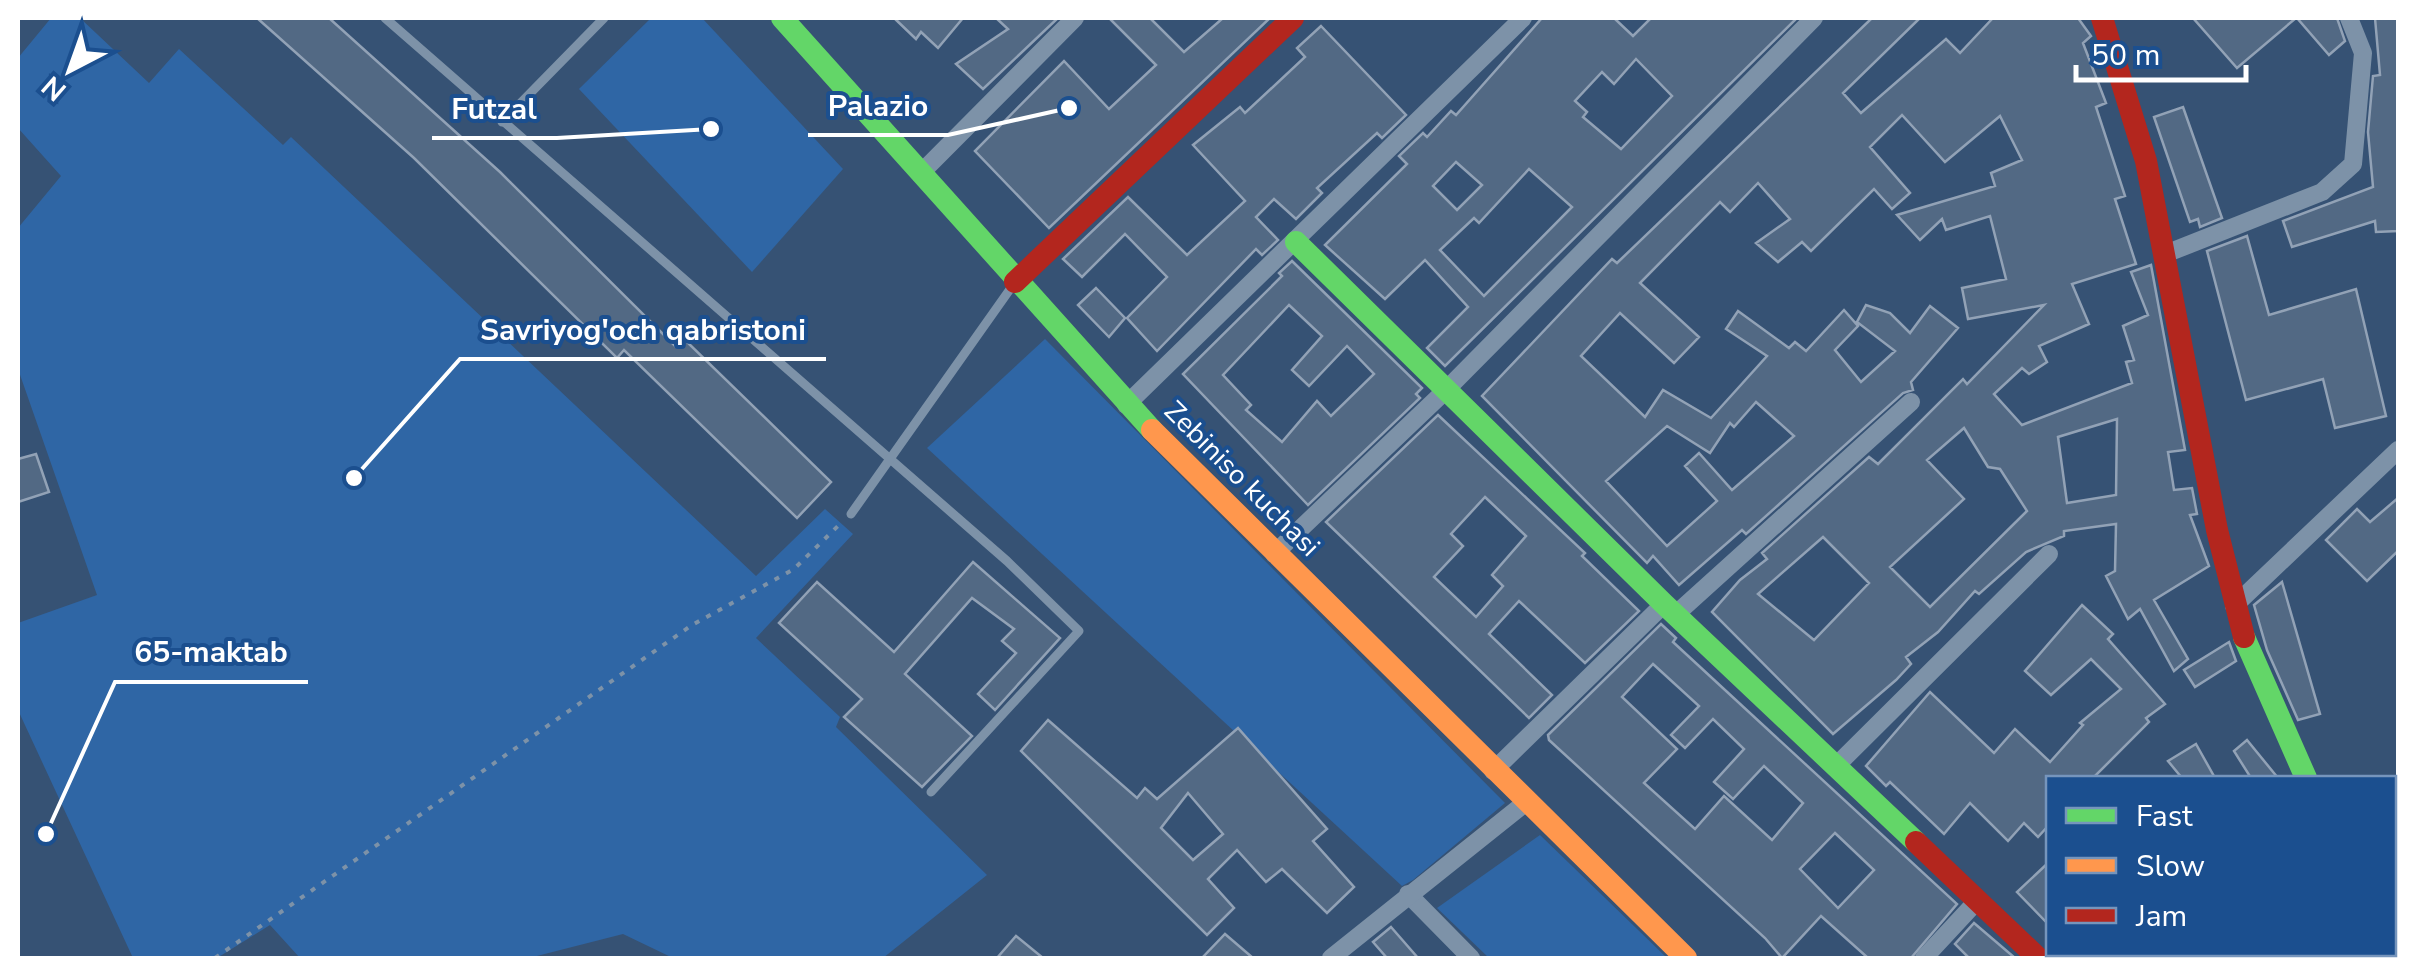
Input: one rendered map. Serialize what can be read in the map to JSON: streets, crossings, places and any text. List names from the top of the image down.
{
  "streets": {
    "street": ["Zebiniso kuchasi"]
  },
  "places": [
    "Palazio",
    "Futzal",
    "Savriyog'och qabristoni",
    "65-maktab"
  ],
  "legend": ["Fast", "Slow", "Jam"],
  "scale_bar": "50 m",
  "north": "bottom left"
}
